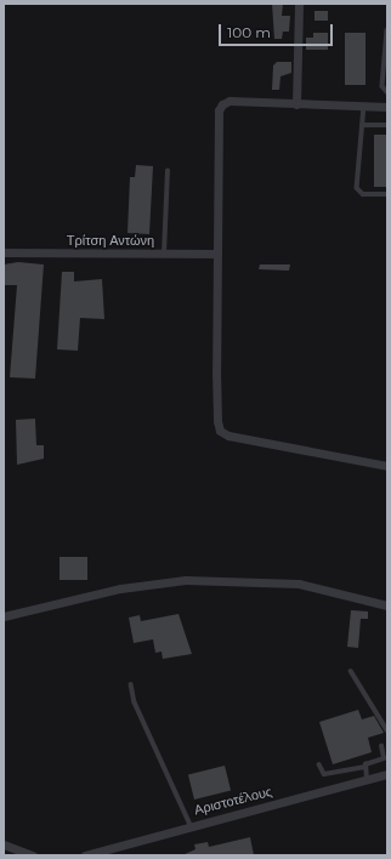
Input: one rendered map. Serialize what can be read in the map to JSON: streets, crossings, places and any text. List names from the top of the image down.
{
  "streets": {
    "street": ["Τρίτση Αντώνη", "Αριστοτέλους"]
  },
  "scale_bar": "100 m"
}
